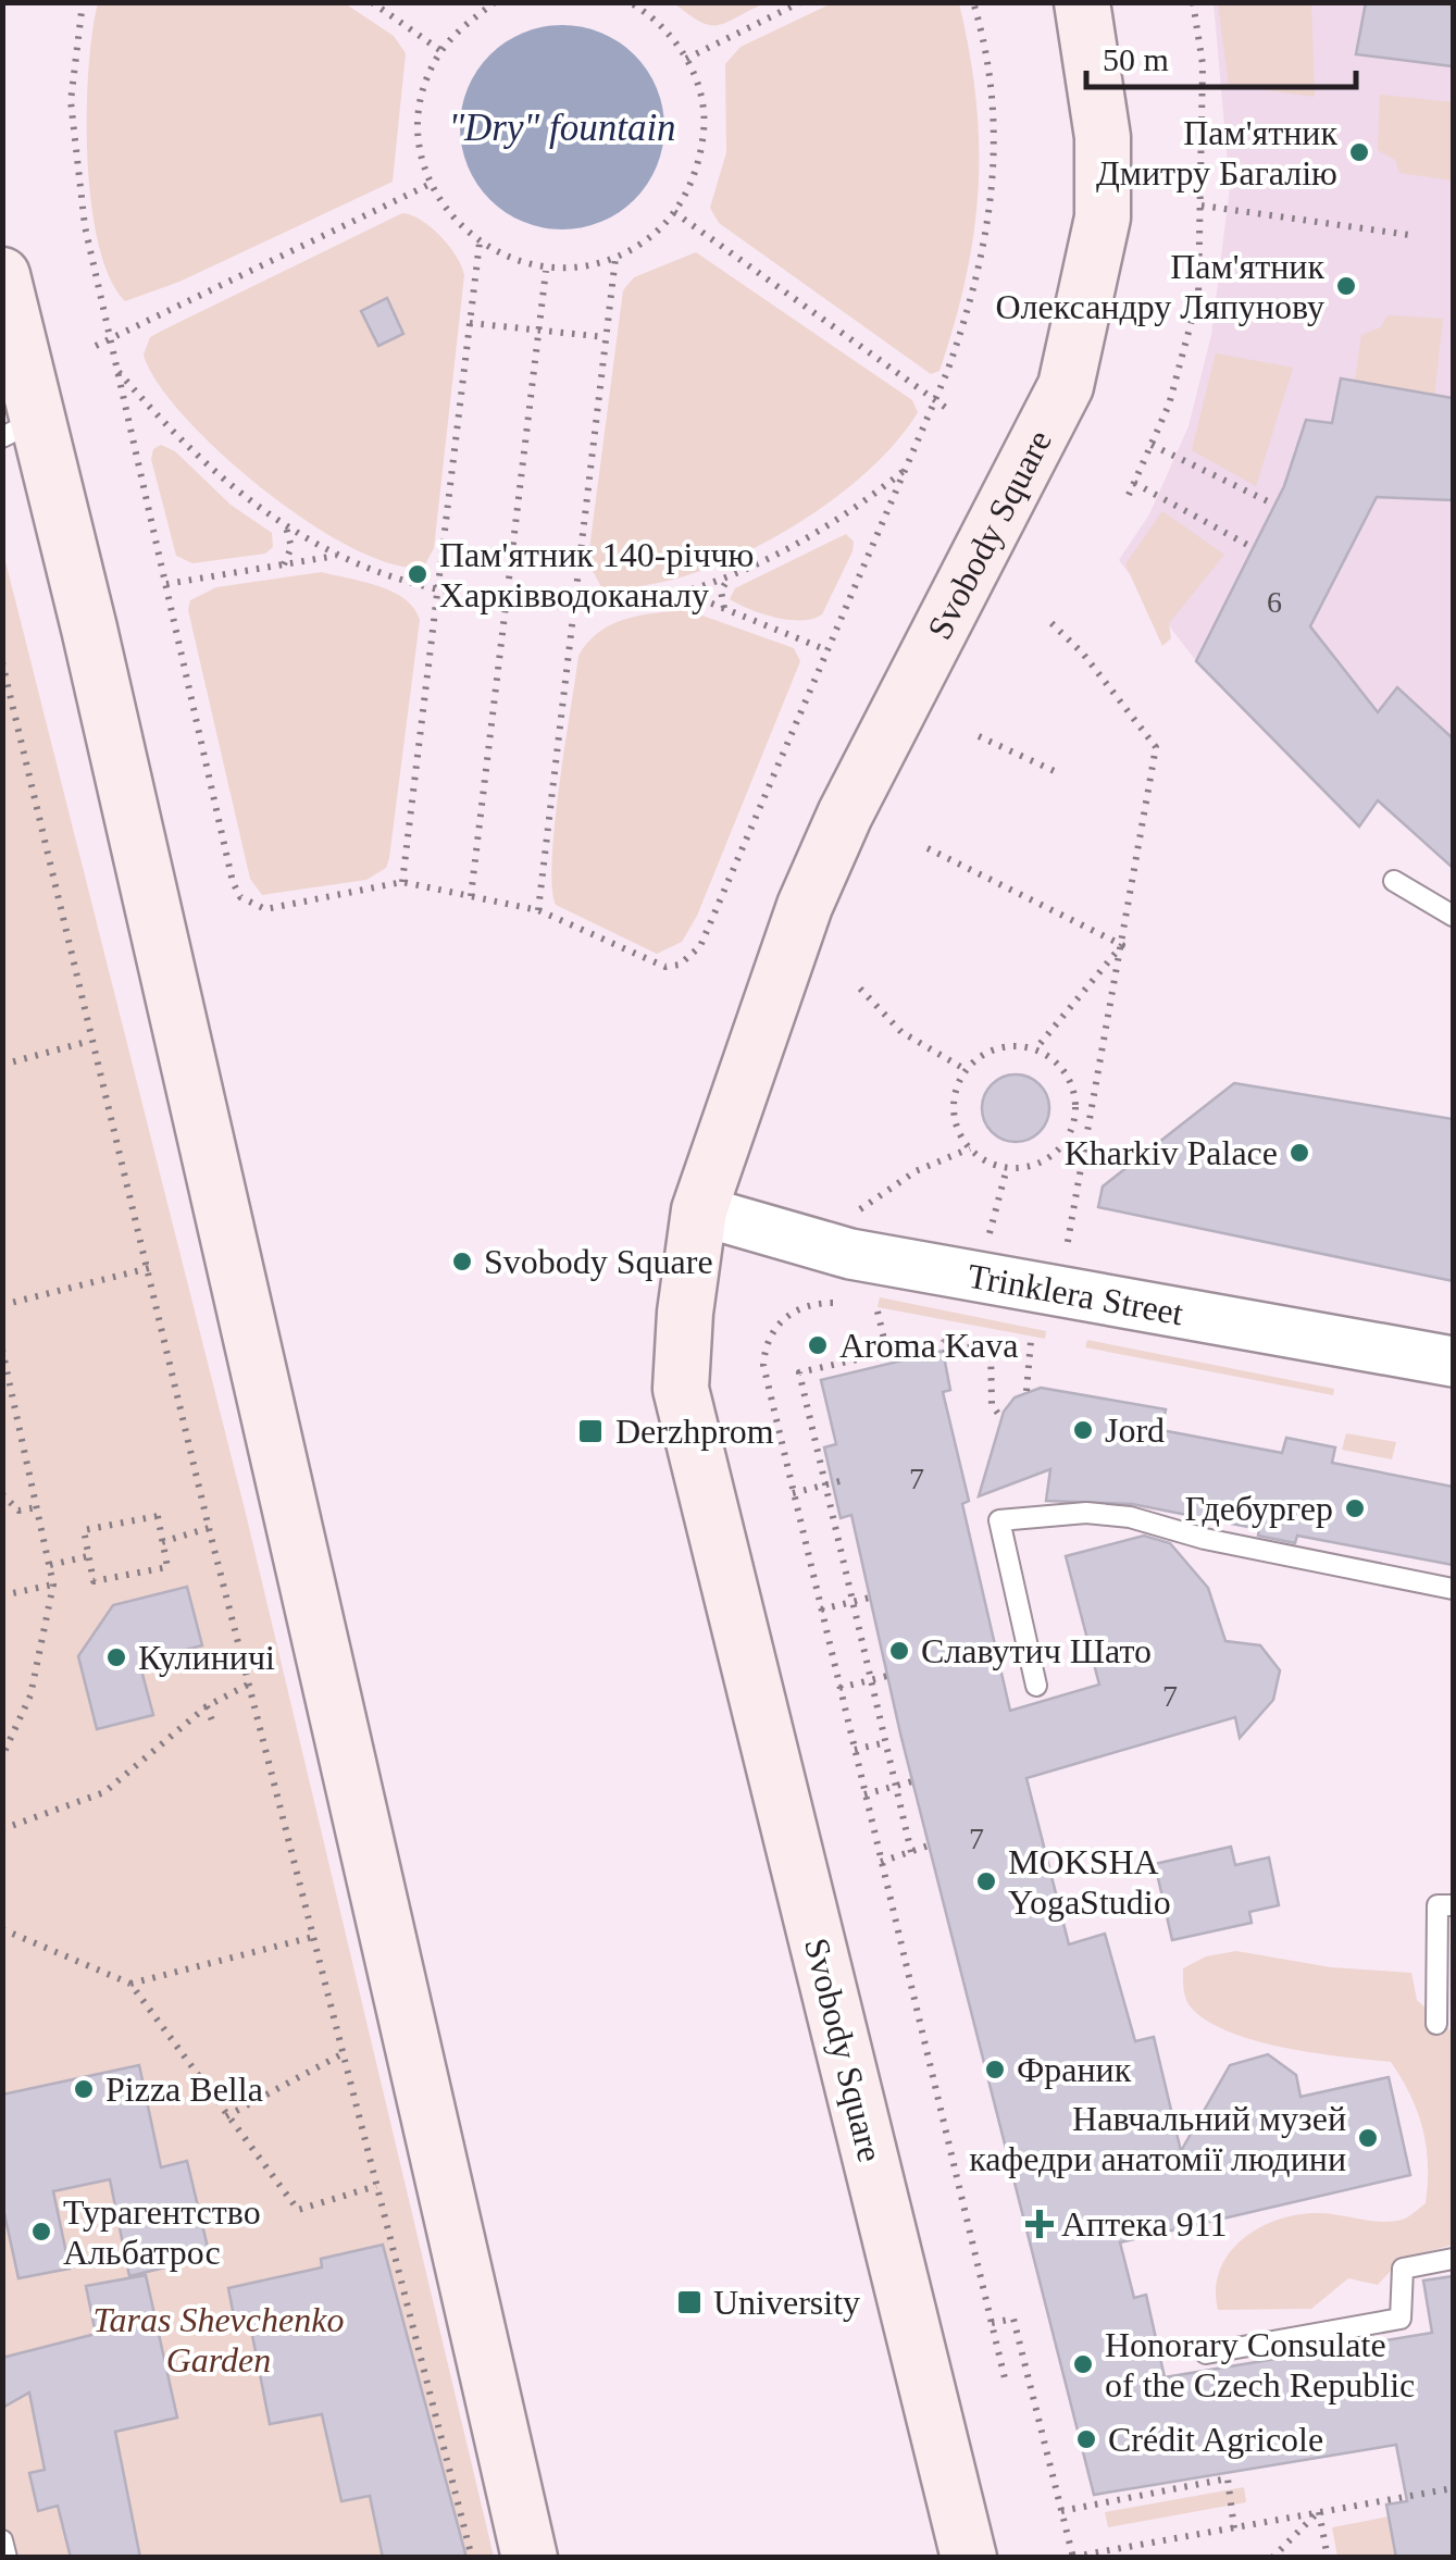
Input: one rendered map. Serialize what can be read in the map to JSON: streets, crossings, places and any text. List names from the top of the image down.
{
  "streets": {
    "main road": ["Svobody Square"],
    "street": ["Trinklera Street"]
  },
  "crossings": [
    ["Svobody Square", "Trinklera Street"]
  ],
  "water": ["\"Dry\" fountain"],
  "parks": ["Taras Shevchenko Garden"],
  "places": {
    "other": [
      "Пам'ятник Дмитру Багалію",
      "Пам'ятник Олександру Ляпунову",
      "Пам'ятник 140-річчю Харківводоканалу",
      "Kharkiv Palace",
      "Svobody Square",
      "Aroma Kava",
      "Jord",
      "Гдебургер",
      "Славутич Шато",
      "Кулиничі",
      "MOKSHA YogaStudio",
      "Франик",
      "Pizza Bella",
      "Навчальний музей кафедри анатомії людини",
      "Турагентство Альбатрос",
      "Honorary Consulate of the Czech Republic",
      "Crédit Agricole"
    ],
    "transit": ["Derzhprom", "University"],
    "health": ["Аптека 911"]
  },
  "house_numbers": [
    "6",
    "7",
    "7",
    "7"
  ],
  "scale_bar": "50 m"
}
